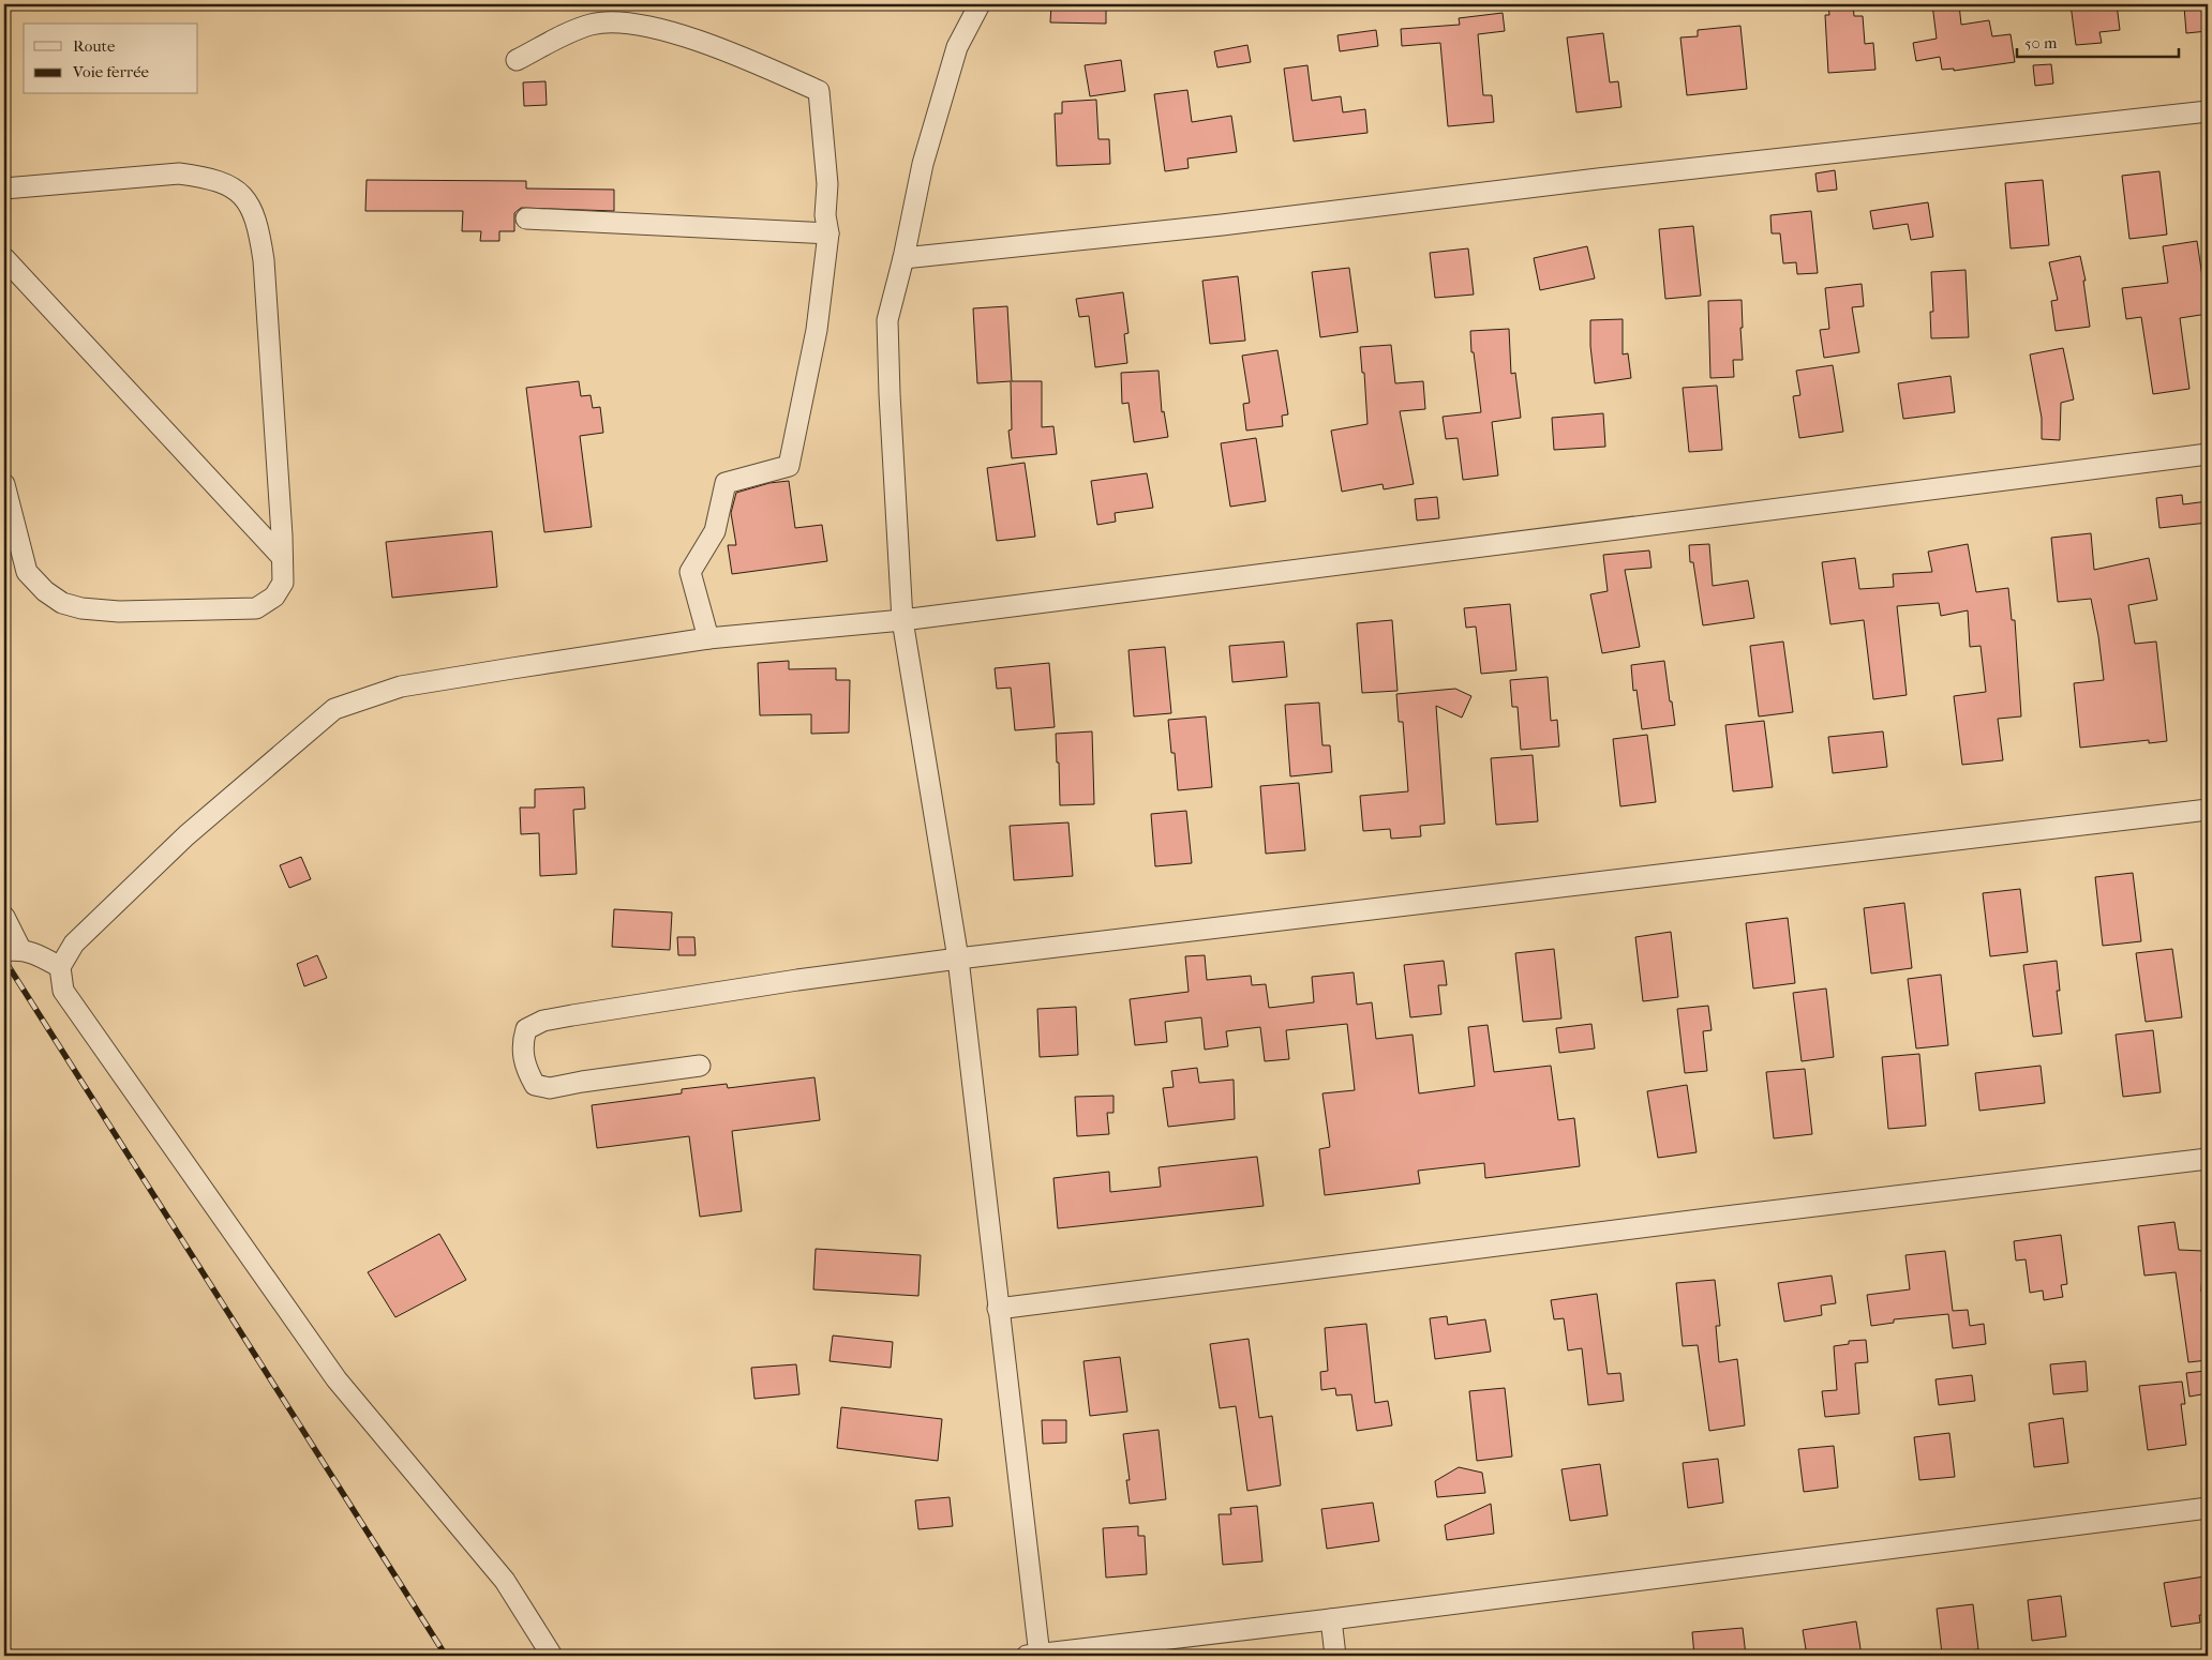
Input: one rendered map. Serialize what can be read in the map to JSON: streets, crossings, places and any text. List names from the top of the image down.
{
  "legend": ["Route", "Voie ferrée"],
  "scale_bar": "50 m"
}
